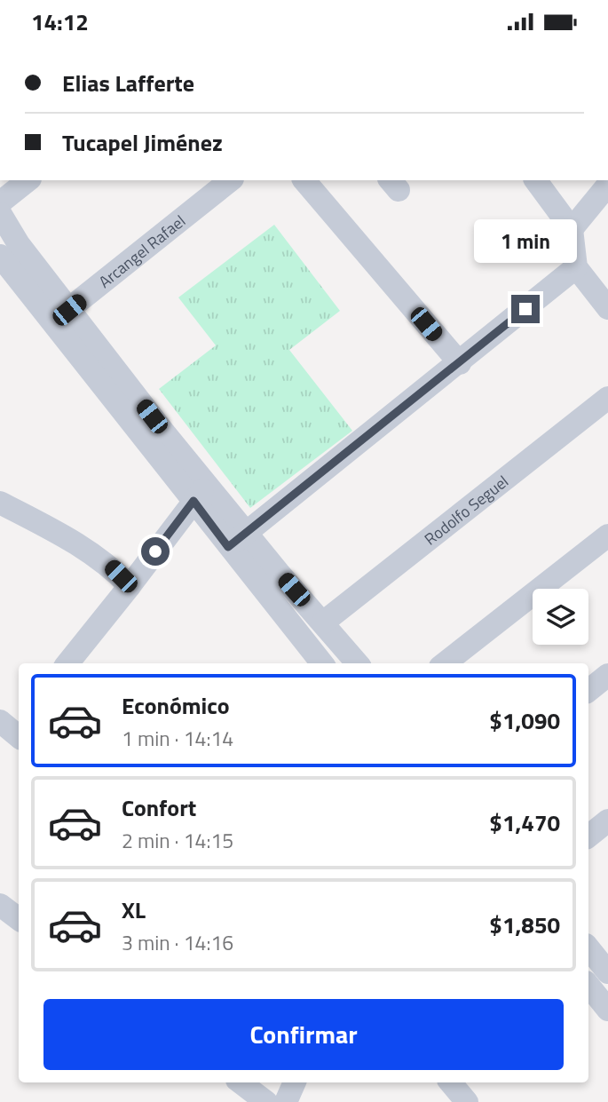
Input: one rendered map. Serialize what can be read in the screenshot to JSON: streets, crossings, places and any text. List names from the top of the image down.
{
  "streets": {
    "street": ["Arcangel Rafael", "Rodolfo Seguel"]
  },
  "page": {
    "status": "14:12",
    "banner": ["Elias Lafferte", "Tucapel Jiménez"],
    "bubble": "1 min",
    "list": [
      {
        "name": "Económico",
        "note": "1 min · 14:14",
        "value": "$1,090"
      },
      {
        "name": "Confort",
        "note": "2 min · 14:15",
        "value": "$1,470"
      },
      {
        "name": "XL",
        "note": "3 min · 14:16",
        "value": "$1,850"
      }
    ],
    "buttons": "Confirmar"
  }
}
